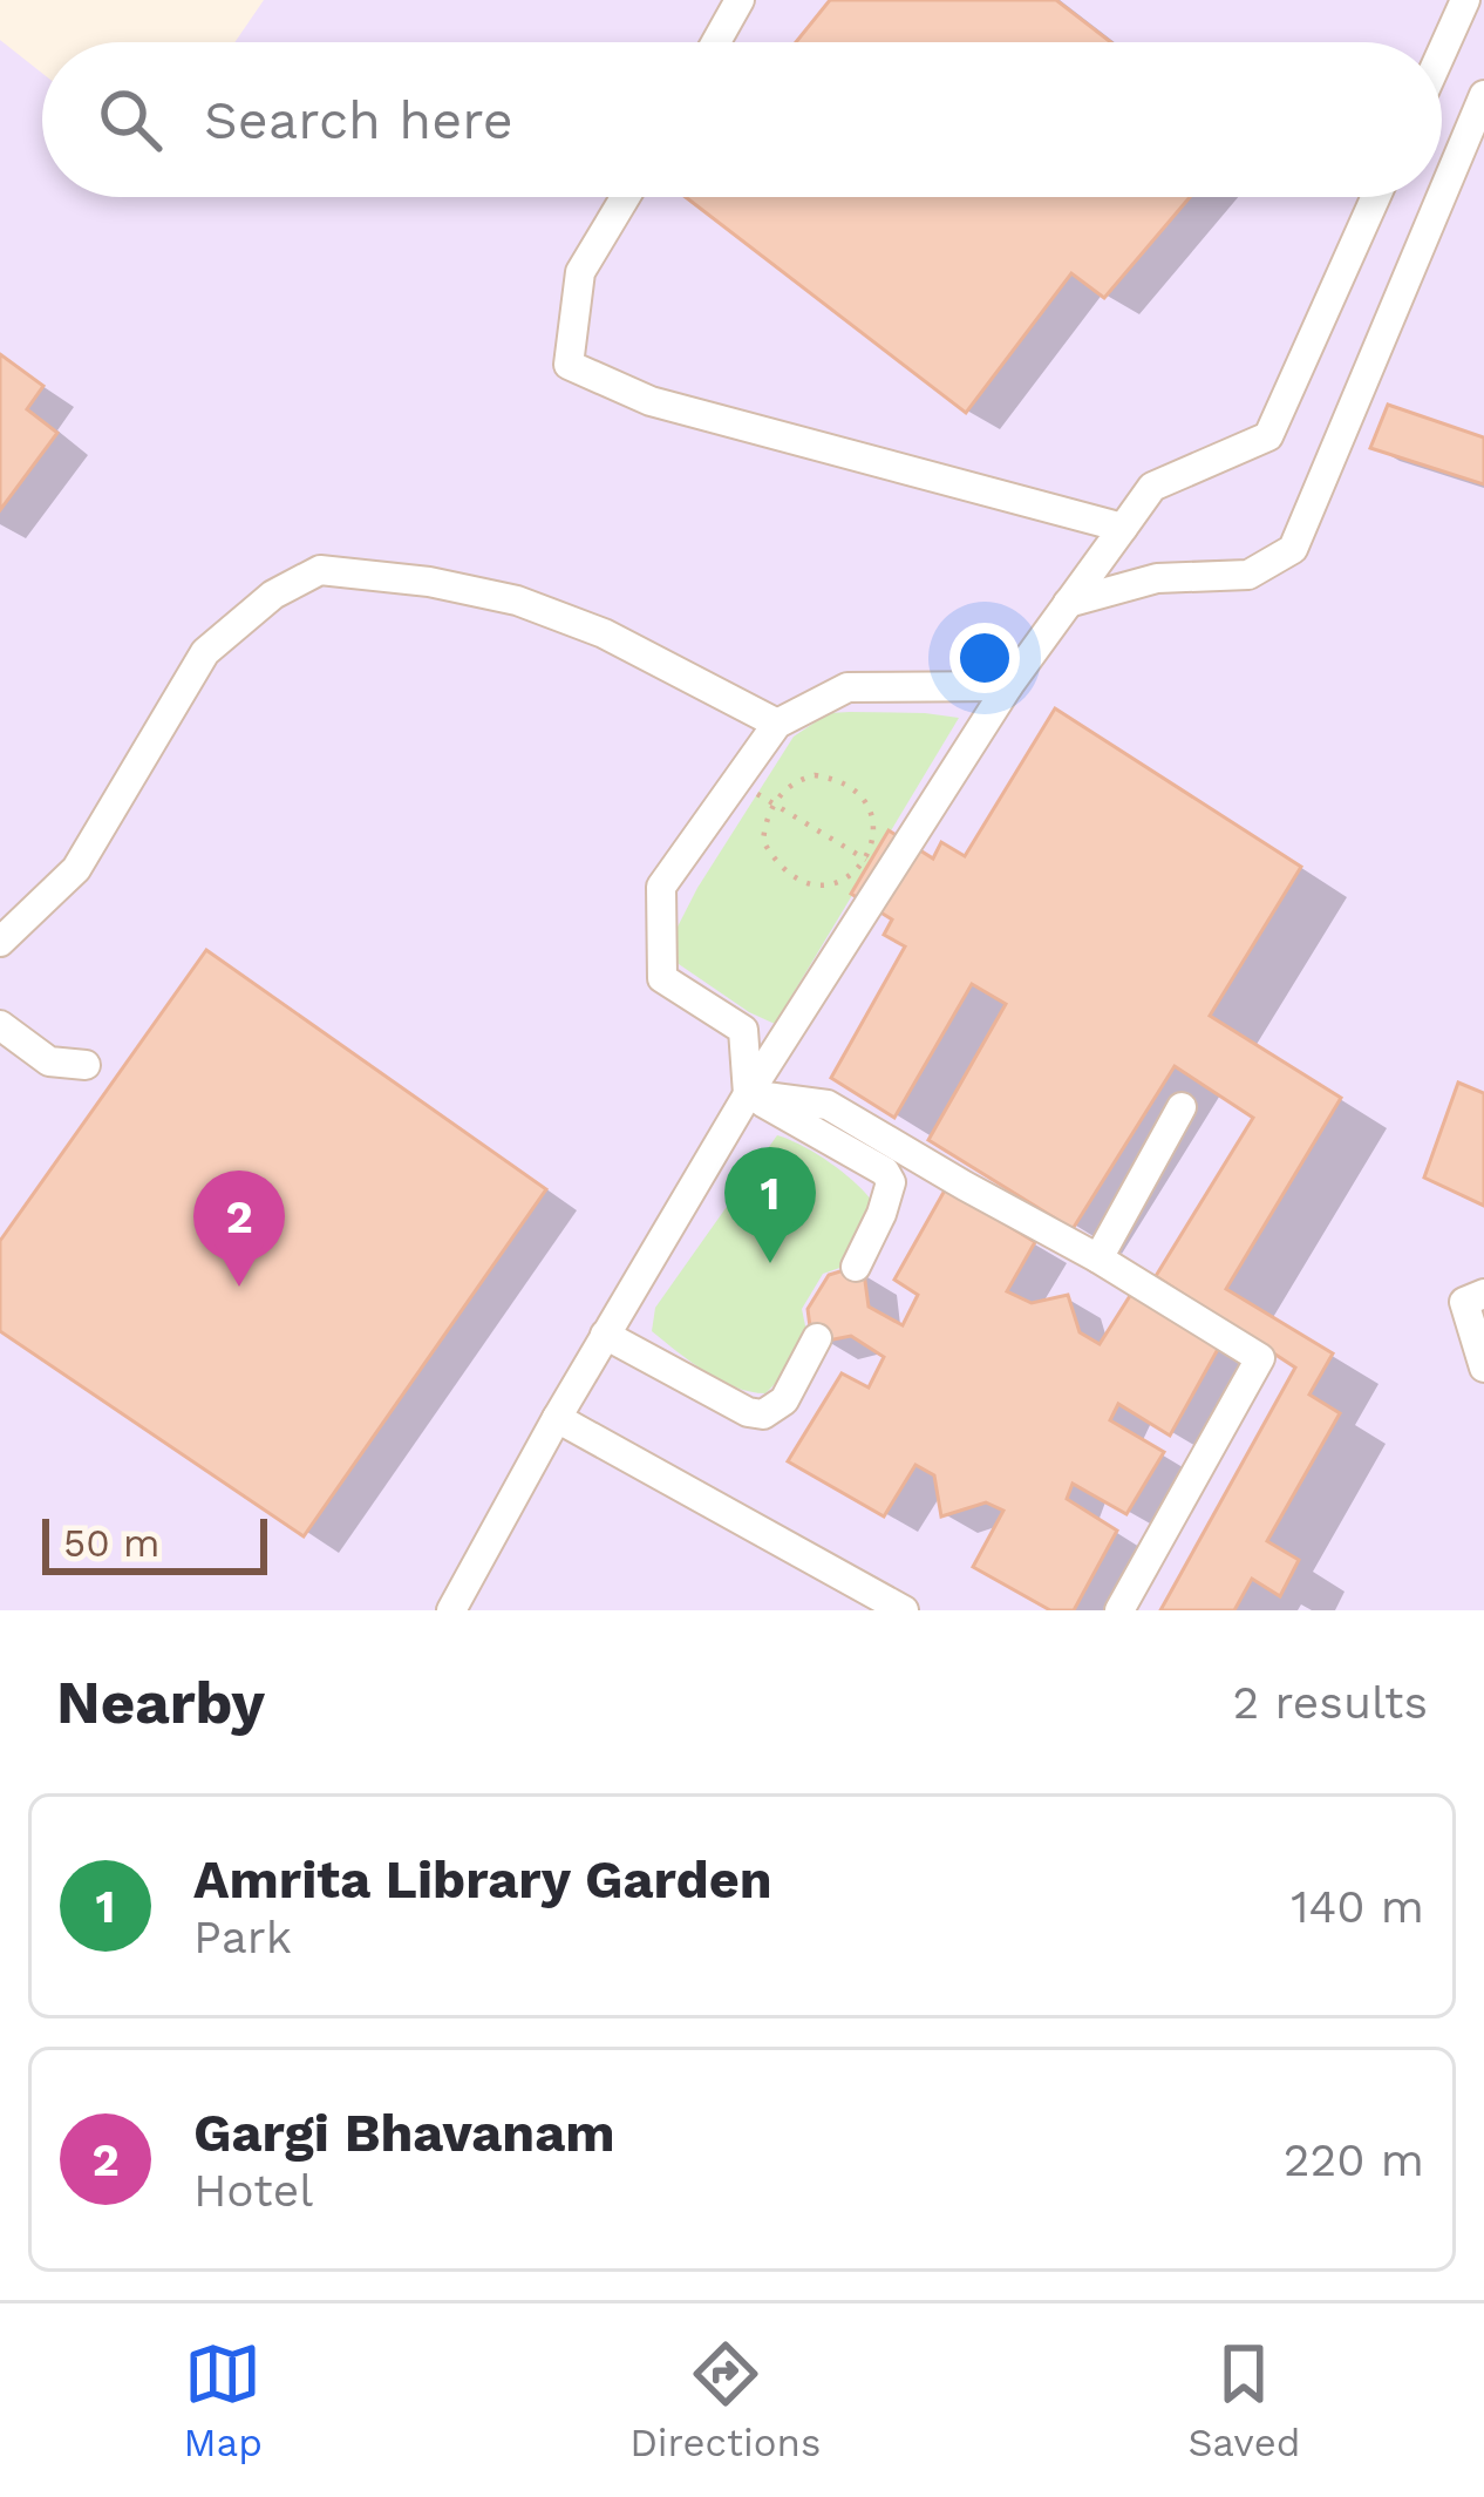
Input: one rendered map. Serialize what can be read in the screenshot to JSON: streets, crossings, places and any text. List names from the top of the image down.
{
  "scale_bar": "50 m",
  "page": {
    "search": "Search here",
    "pins": ["1", "2"],
    "scale": "50 m",
    "heading": ["Nearby", "2 results"],
    "list": [
      {
        "mark": "1",
        "name": "Amrita Library Garden",
        "note": "Park",
        "value": "140 m"
      },
      {
        "mark": "2",
        "name": "Gargi Bhavanam",
        "note": "Hotel",
        "value": "220 m"
      }
    ],
    "nav": ["Map", "Directions", "Saved"]
  }
}
